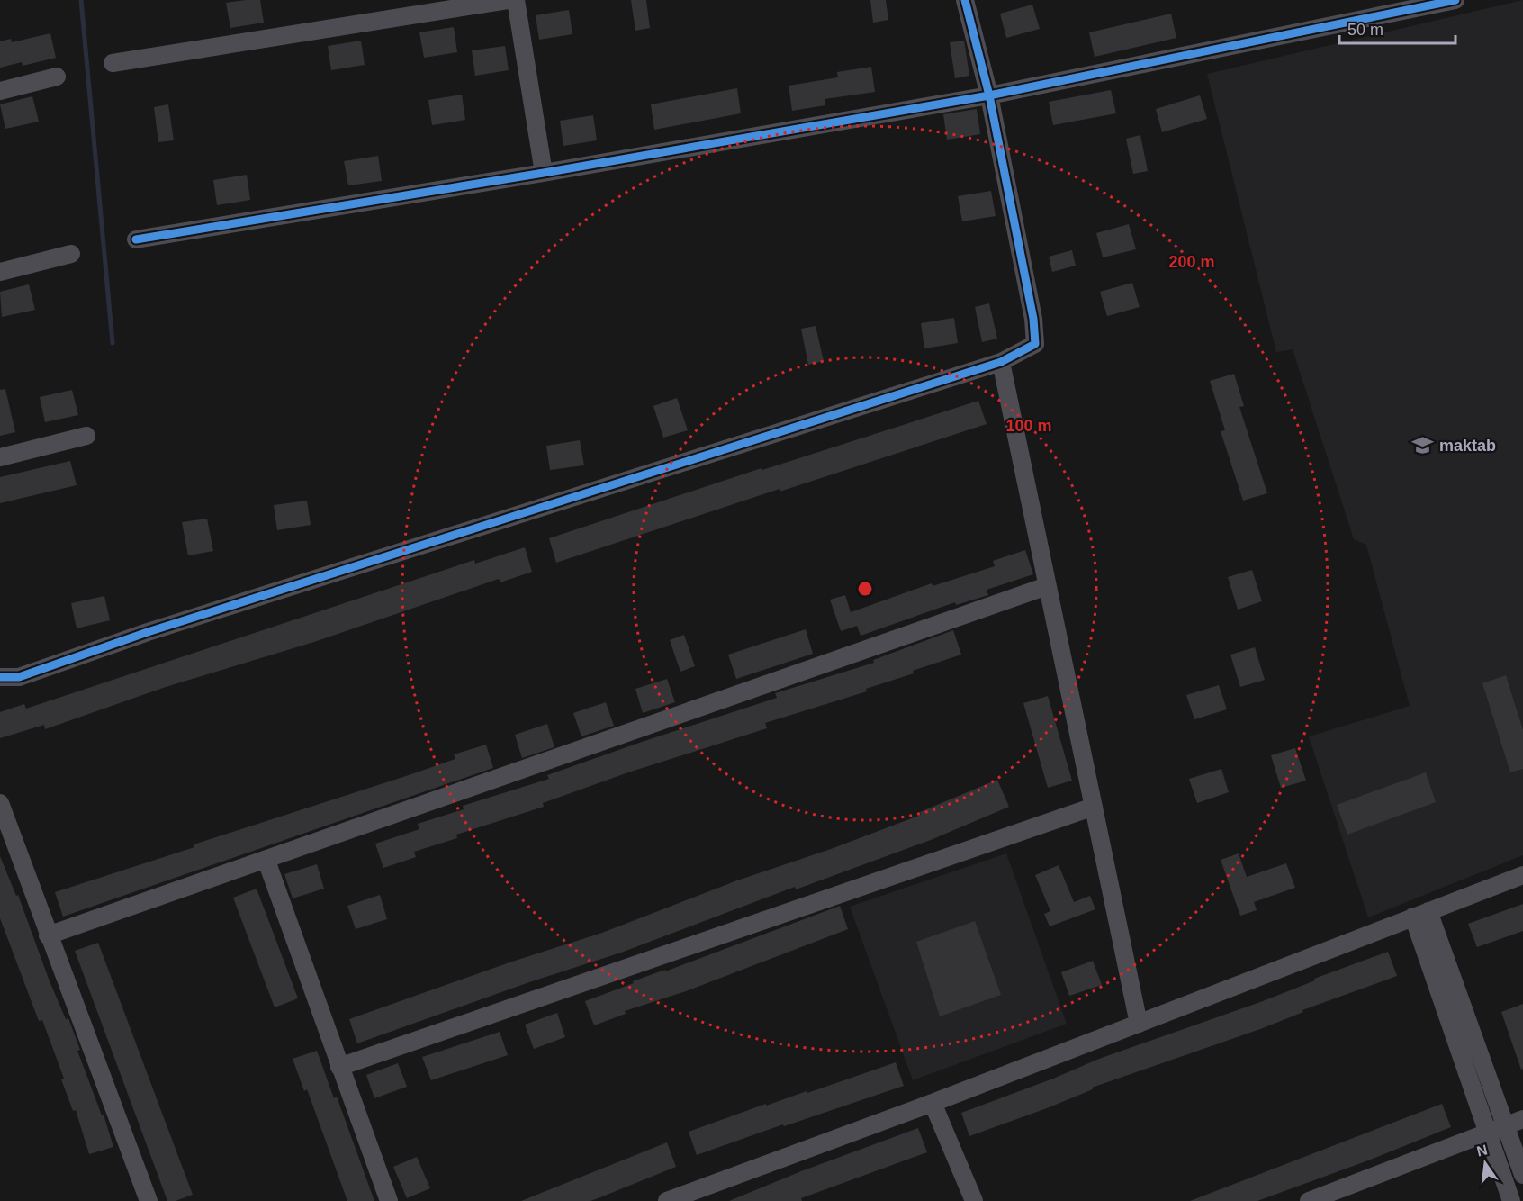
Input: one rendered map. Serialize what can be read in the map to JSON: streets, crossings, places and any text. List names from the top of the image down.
{
  "places": {
    "school or university": ["maktab"]
  },
  "scale_bar": "50 m",
  "north": "top",
  "rings": ["200 m", "100 m"]
}
